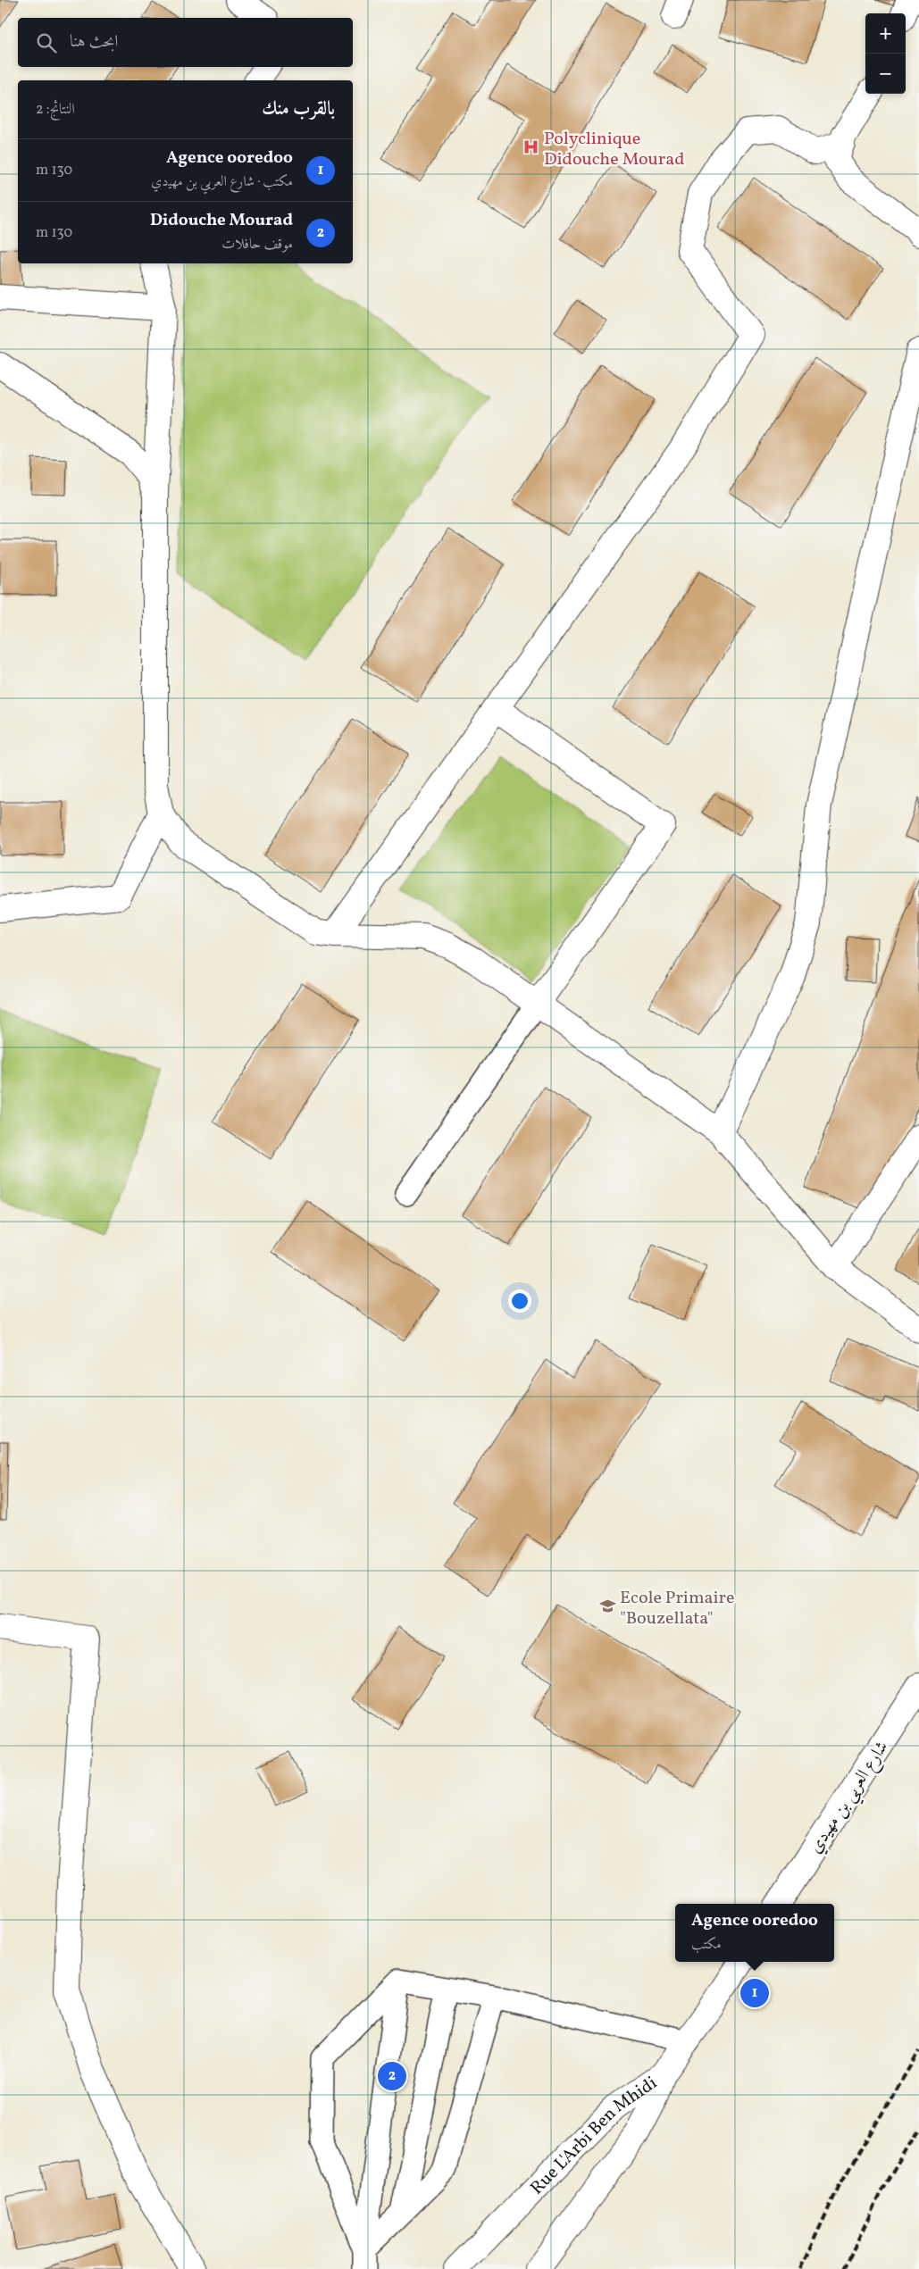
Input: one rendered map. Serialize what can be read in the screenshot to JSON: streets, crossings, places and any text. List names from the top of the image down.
{
  "streets": {
    "street": ["ﺷﺍﺭﻉ ﺍﻟﻌﺮﺑﻲ ﺑﻦ ﻣﻬﻴﺩﻱ", "Rue L'Arbi Ben Mhidi"]
  },
  "places": {
    "hospital": ["Polyclinique Didouche Mourad"],
    "school or university": ["Ecole Primaire \"Bouzellata\""]
  },
  "page": {
    "map_buttons": ["+", "−"],
    "search": "ابحث هنا",
    "heading": ["بالقرب منك", "النتائج: 2"],
    "list": [
      {
        "mark": "1",
        "name": "Agence ooredoo",
        "note": "مكتب · ﺷﺍﺭﻉ ﺍﻟﻌﺮﺑﻲ ﺑﻦ ﻣﻬﻴﺩﻱ",
        "value": "130 m"
      },
      {
        "mark": "2",
        "name": "Didouche Mourad",
        "note": "موقف حافلات",
        "value": "130 m"
      }
    ],
    "popup": ["Agence ooredoo", "مكتب"],
    "pins": ["1", "2"]
  }
}
